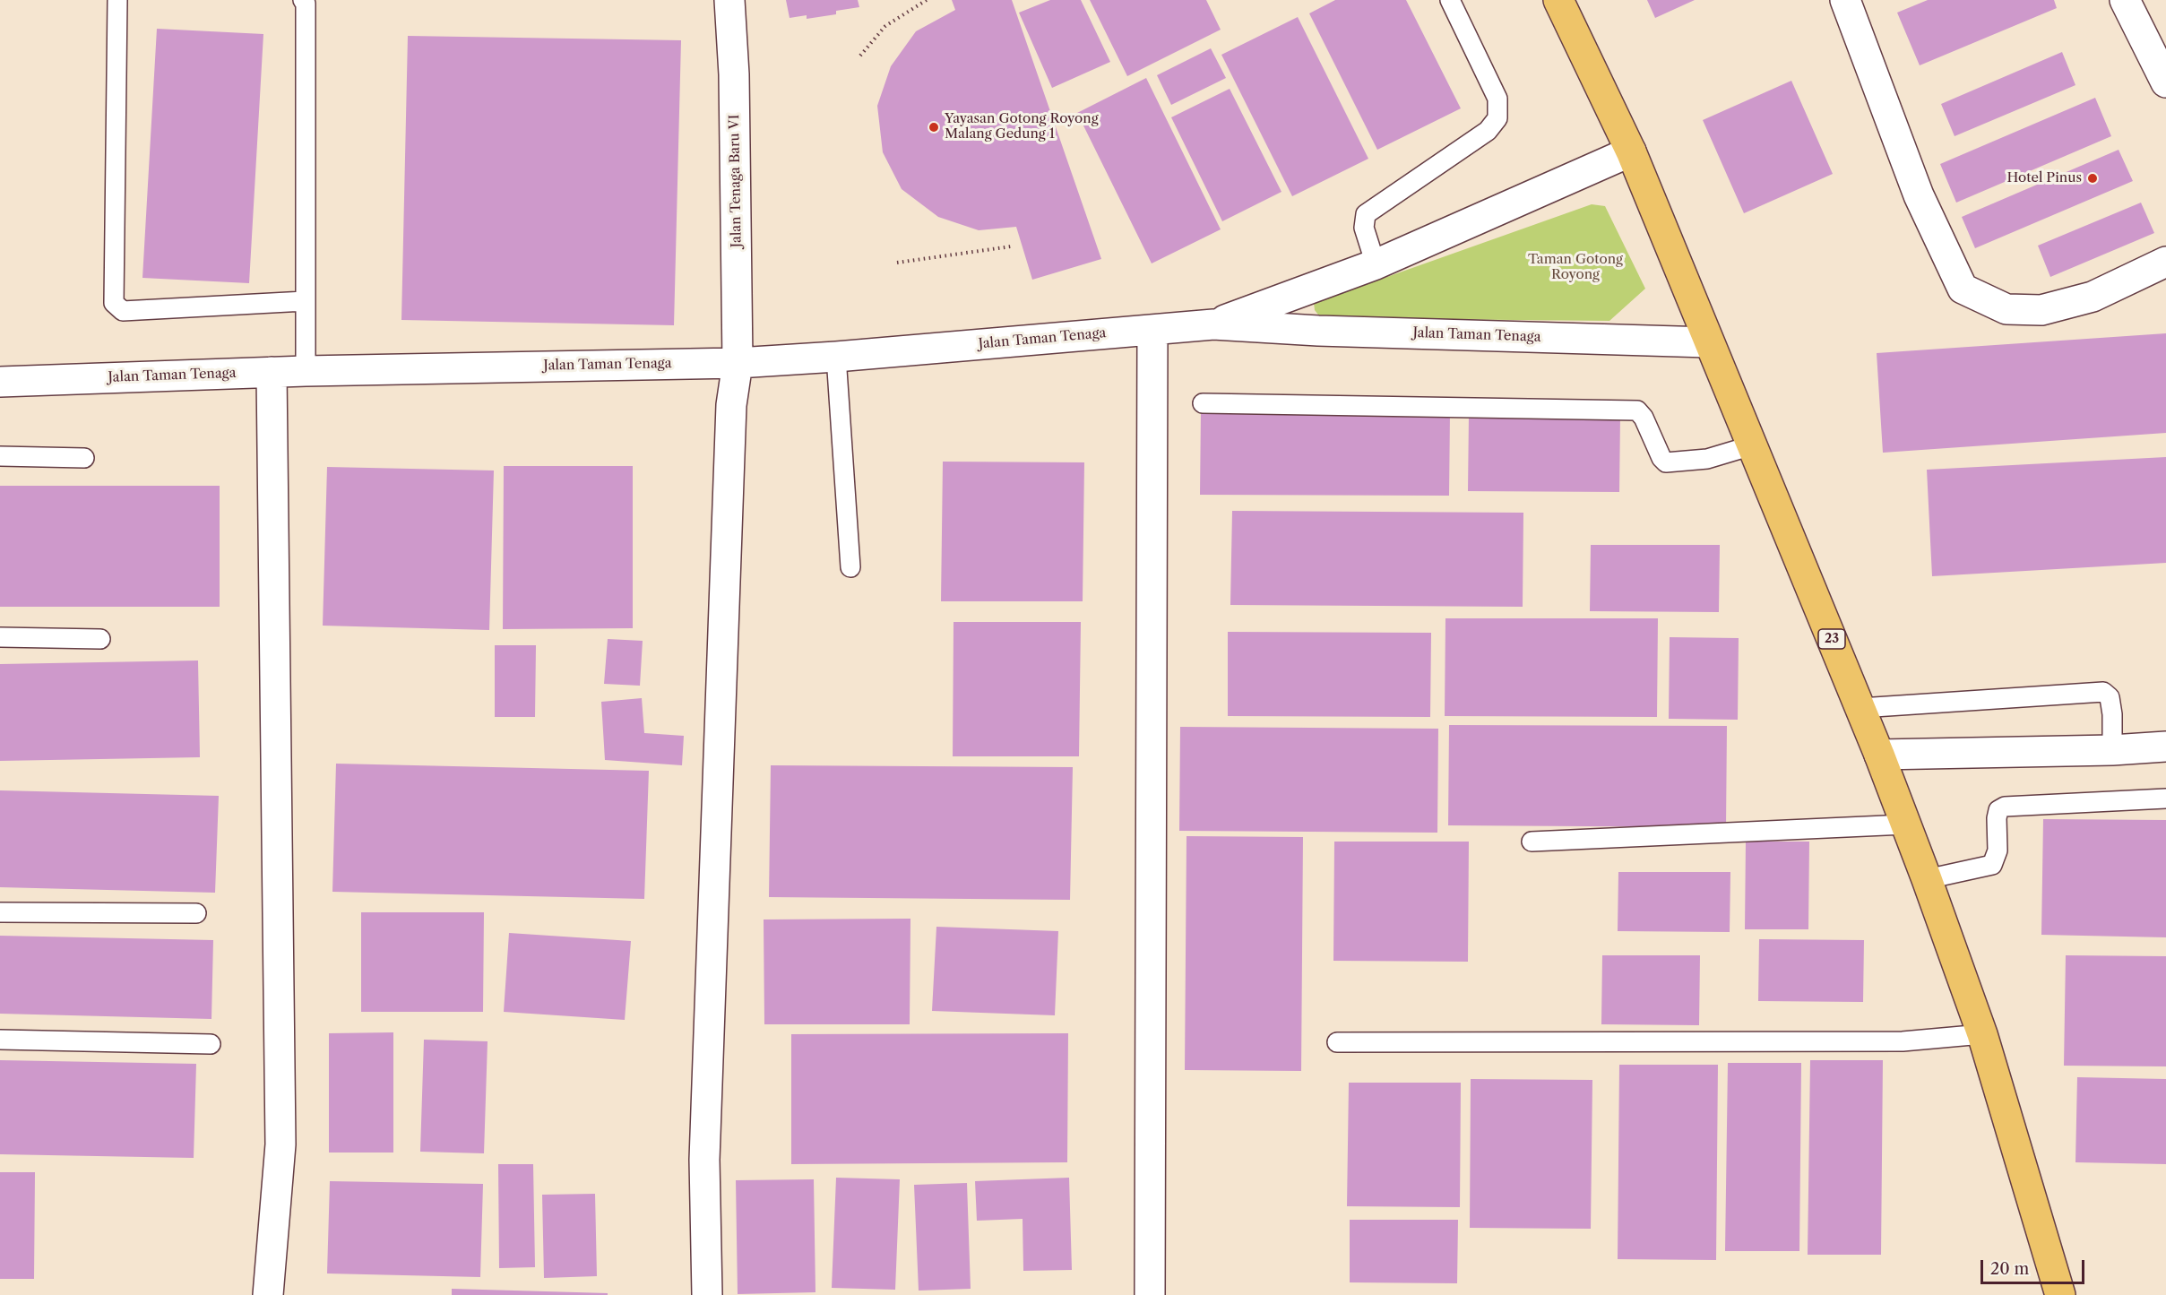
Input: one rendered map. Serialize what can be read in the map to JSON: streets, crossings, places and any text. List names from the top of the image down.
{
  "streets": {
    "highway": ["23"],
    "street": ["Jalan Tenaga Baru VI", "Jalan Taman Tenaga"]
  },
  "crossings": [
    ["Jalan Tenaga Baru VI", "Jalan Taman Tenaga"],
    ["Jalan Taman Tenaga", "23"]
  ],
  "parks": ["Taman Gotong Royong"],
  "places": ["Yayasan Gotong Royong Malang Gedung 1", "Hotel Pinus"],
  "scale_bar": "20 m"
}
